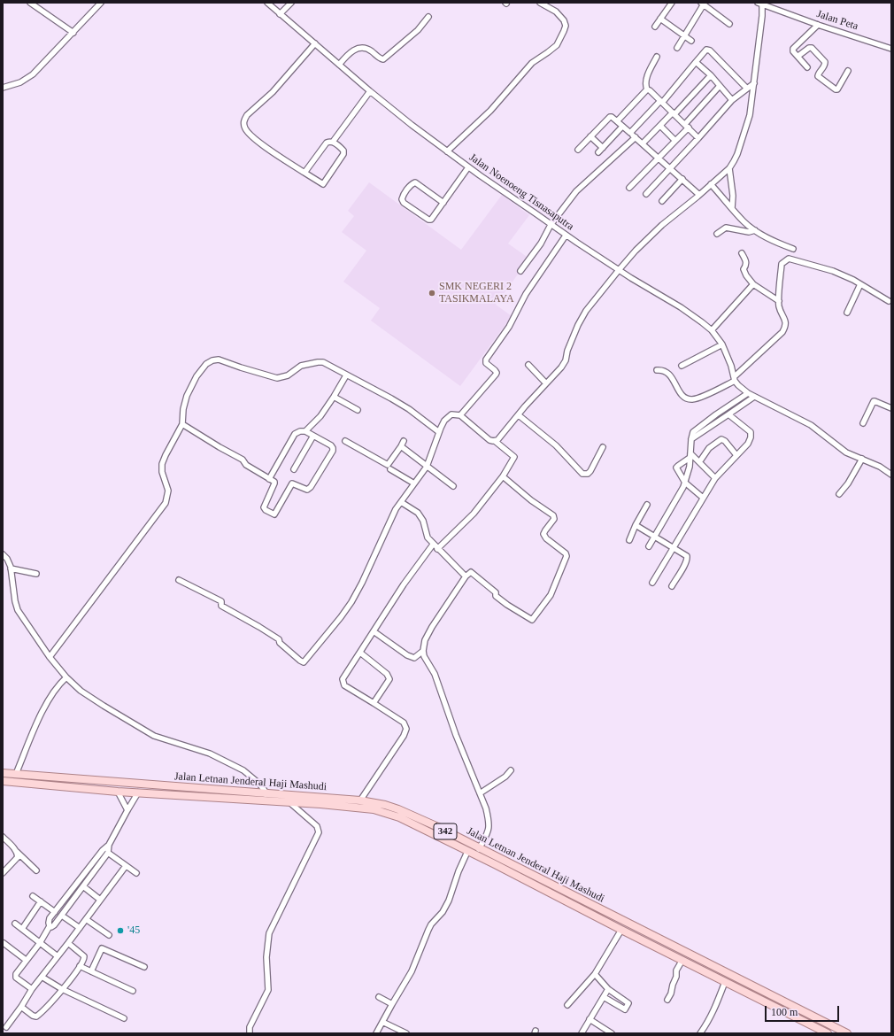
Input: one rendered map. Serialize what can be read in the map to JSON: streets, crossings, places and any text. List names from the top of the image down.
{
  "streets": {
    "main road": ["Jalan Letnan Jenderal Haji Mashudi", "342"],
    "street": ["Jalan Peta", "Jalan Noenoeng Tisnasaputra"]
  },
  "places": ["SMK NEGERI 2 TASIKMALAYA", "'45"],
  "scale_bar": "100 m"
}
